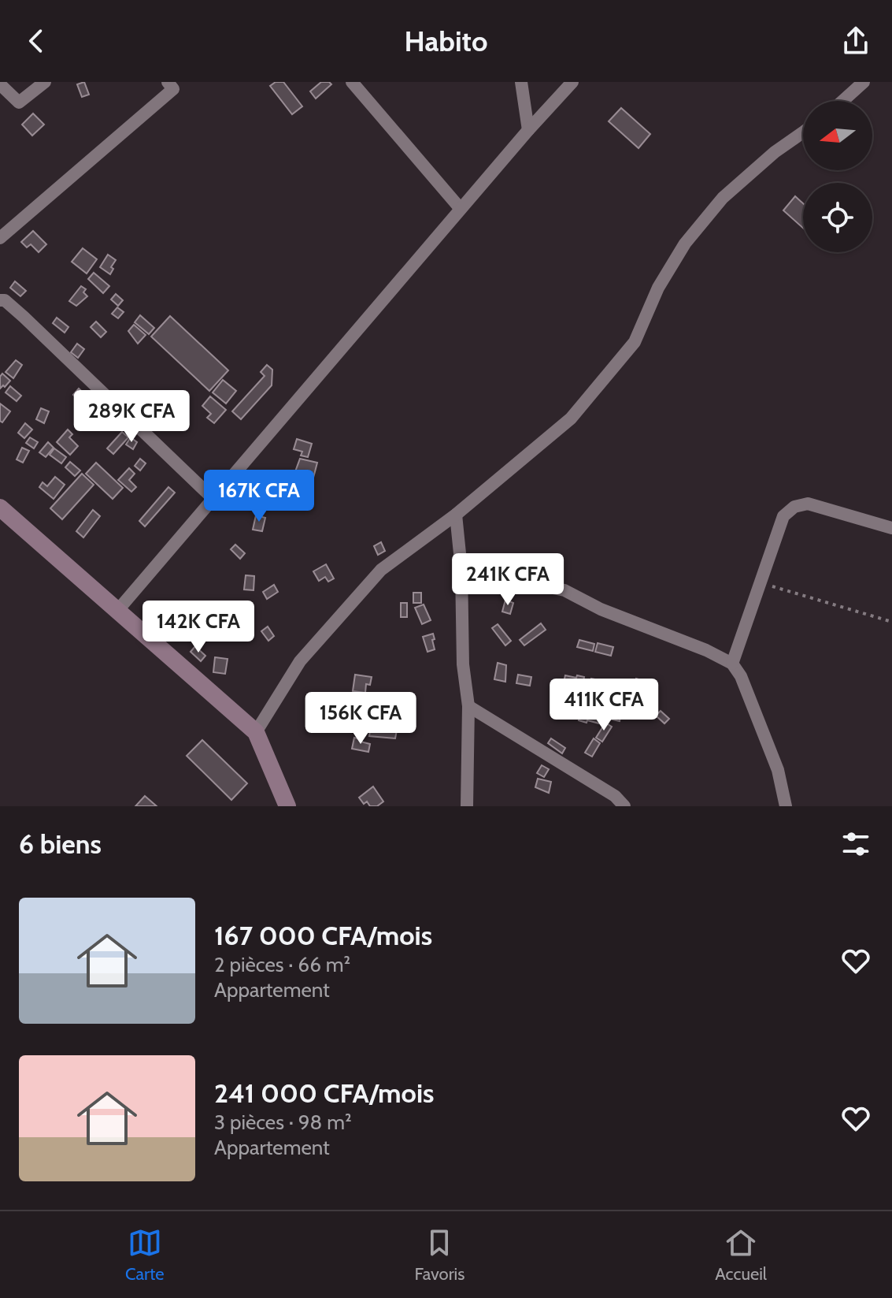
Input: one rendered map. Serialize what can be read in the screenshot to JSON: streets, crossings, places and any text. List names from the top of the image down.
{
  "north": "left",
  "page": {
    "header": "Habito",
    "price": [
      "289K CFA",
      "167K CFA",
      "241K CFA",
      "142K CFA",
      "411K CFA",
      "156K CFA"
    ],
    "heading": "6 biens",
    "list": [
      {
        "name": "167 000 CFA/mois",
        "note": "2 pièces · 66 m² · Appartement"
      },
      {
        "name": "241 000 CFA/mois",
        "note": "3 pièces · 98 m² · Appartement"
      }
    ],
    "tabs": ["Carte", "Favoris", "Accueil"]
  }
}
